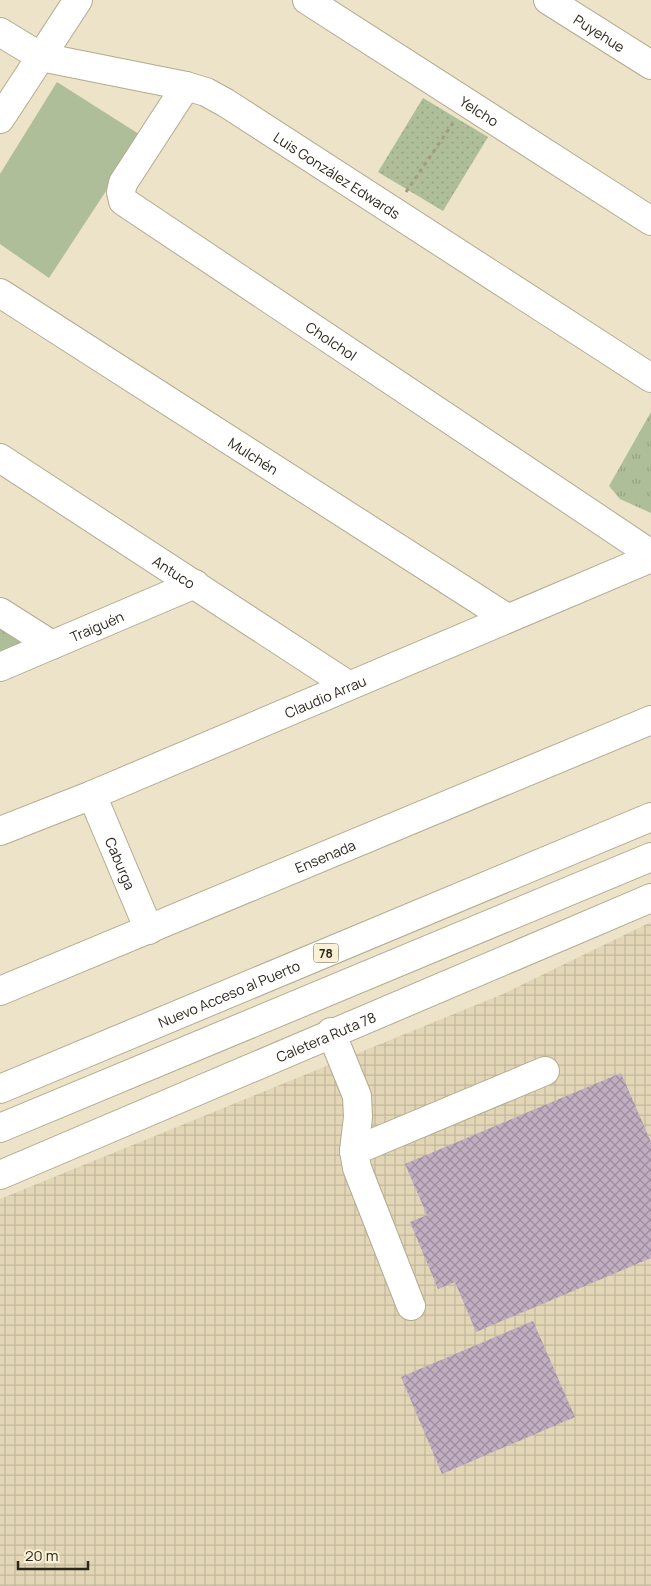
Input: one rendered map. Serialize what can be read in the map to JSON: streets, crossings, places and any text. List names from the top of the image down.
{
  "streets": {
    "main road": [
      "Puyehue",
      "Yelcho",
      "Luis González Edwards",
      "Cholchol",
      "Mulchén",
      "Antuco",
      "Traiguén",
      "Claudio Arrau",
      "Ensenada",
      "Caburga",
      "78",
      "Nuevo Acceso al Puerto",
      "Caletera Ruta 78"
    ]
  },
  "crossings": [
    ["Luis González Edwards", "Cholchol"],
    ["Mulchén", "Claudio Arrau"],
    ["Antuco", "Traiguén"],
    ["Antuco", "Claudio Arrau"],
    ["Claudio Arrau", "Caburga"],
    ["Ensenada", "Caburga"]
  ],
  "scale_bar": "20 m"
}
